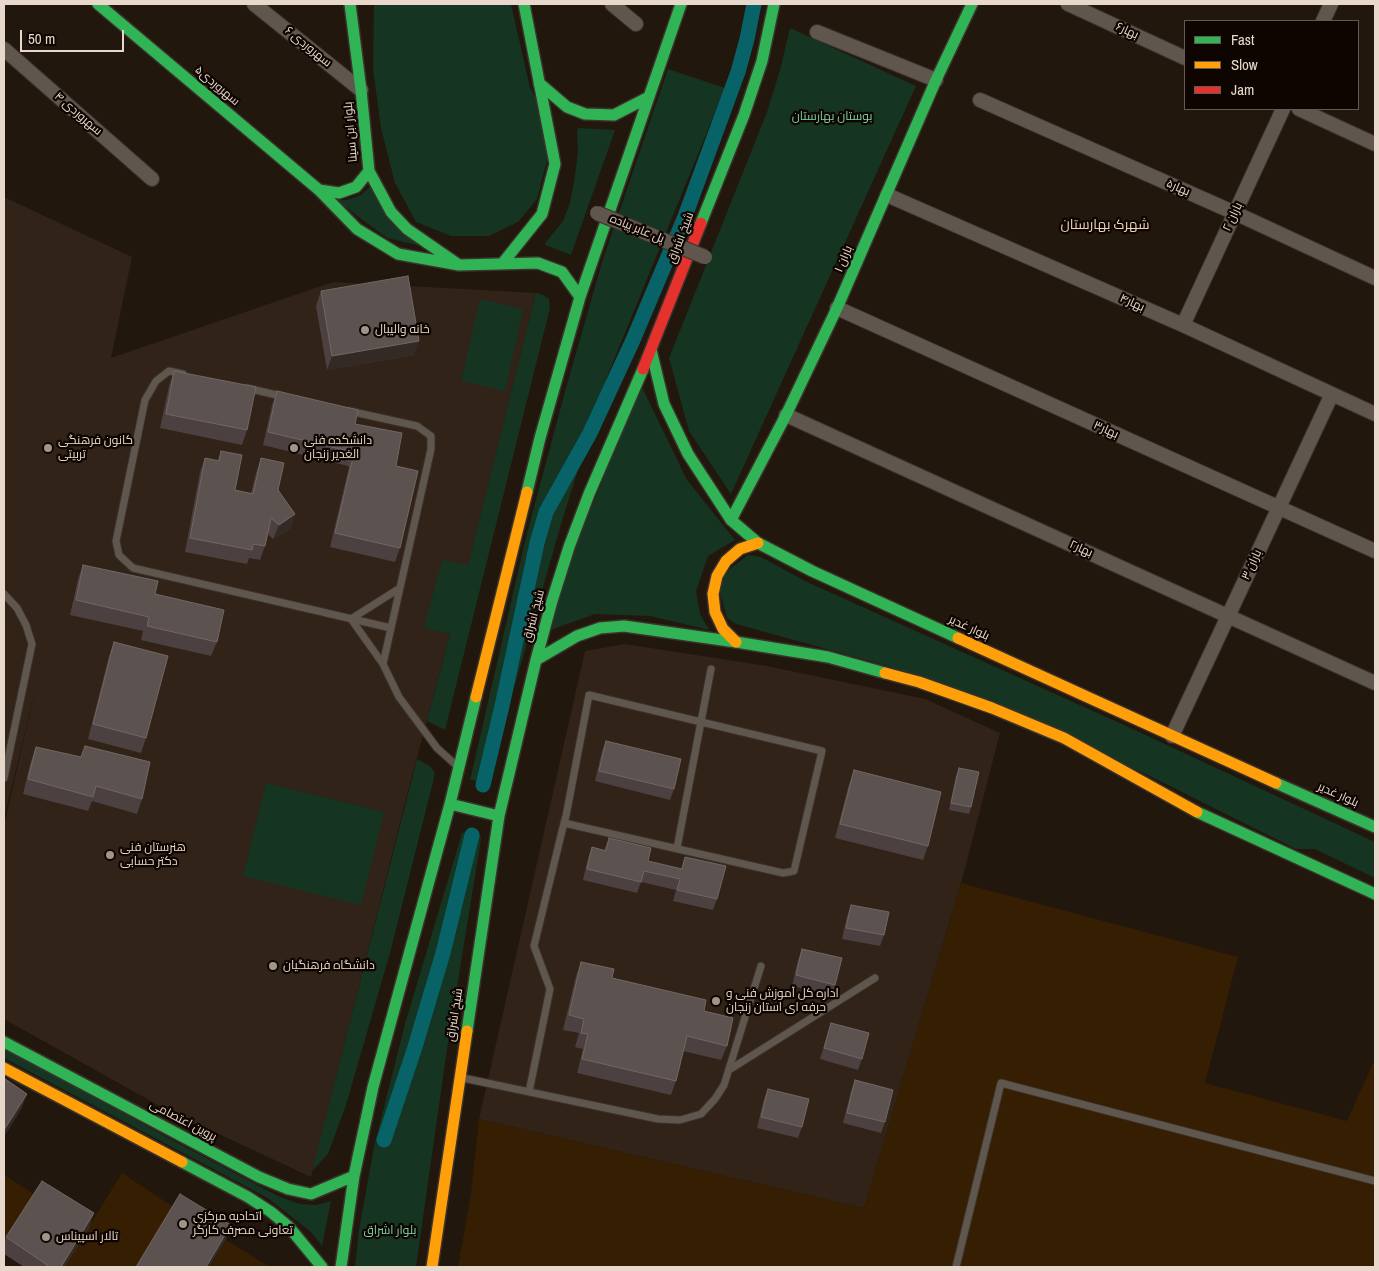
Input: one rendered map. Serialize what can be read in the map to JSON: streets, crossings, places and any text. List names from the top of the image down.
{
  "streets": {
    "main road": [
      "سهروردی۵",
      "بلوار ابن سینا",
      "شیخ اشراق",
      "باران ۱",
      "بلوار غدیر",
      "پروین اعتصامی"
    ],
    "street": [
      "بهار۶",
      "سهروردی ۶",
      "سهروردی ۴",
      "بهار۵",
      "باران ۲",
      "پل عابر پیاده",
      "بهار۴",
      "بهار۳",
      "بهار۲",
      "باران ۳"
    ]
  },
  "crossings": [
    ["سهروردی ۶", "بلوار ابن سینا"],
    ["سهروردی۵", "بلوار ابن سینا"],
    ["بهار۵", "باران ۲"],
    ["باران ۲", "بهار۴"],
    ["شیخ اشراق", "بلوار غدیر"],
    ["باران ۱", "بهار۴"],
    ["باران ۱", "بهار۳"],
    ["باران ۱", "بهار۲"],
    ["باران ۱", "بلوار غدیر"],
    ["بهار۴", "باران ۳"],
    ["بهار۳", "باران ۳"],
    ["بهار۲", "باران ۳"],
    ["باران ۳", "بلوار غدیر"]
  ],
  "districts": ["شهرک بهارستان"],
  "parks": ["بوستان بهارستان", "بلوار اشراق"],
  "places": [
    "خانه والیبال",
    "کانون فرهنگی تربیتی",
    "دانشکده فنی الغدیر زنجان",
    "هنرستان فنی دکتر حسابی",
    "دانشگاه فرهنگیان",
    "اداره کل آموزش فنی و حرفه ای استان زنجان",
    "اتحادیه مرکزی تعاونی مصرف کارگر",
    "تالار اسپیناس"
  ],
  "legend": ["Fast", "Slow", "Jam"],
  "scale_bar": "50 m"
}
